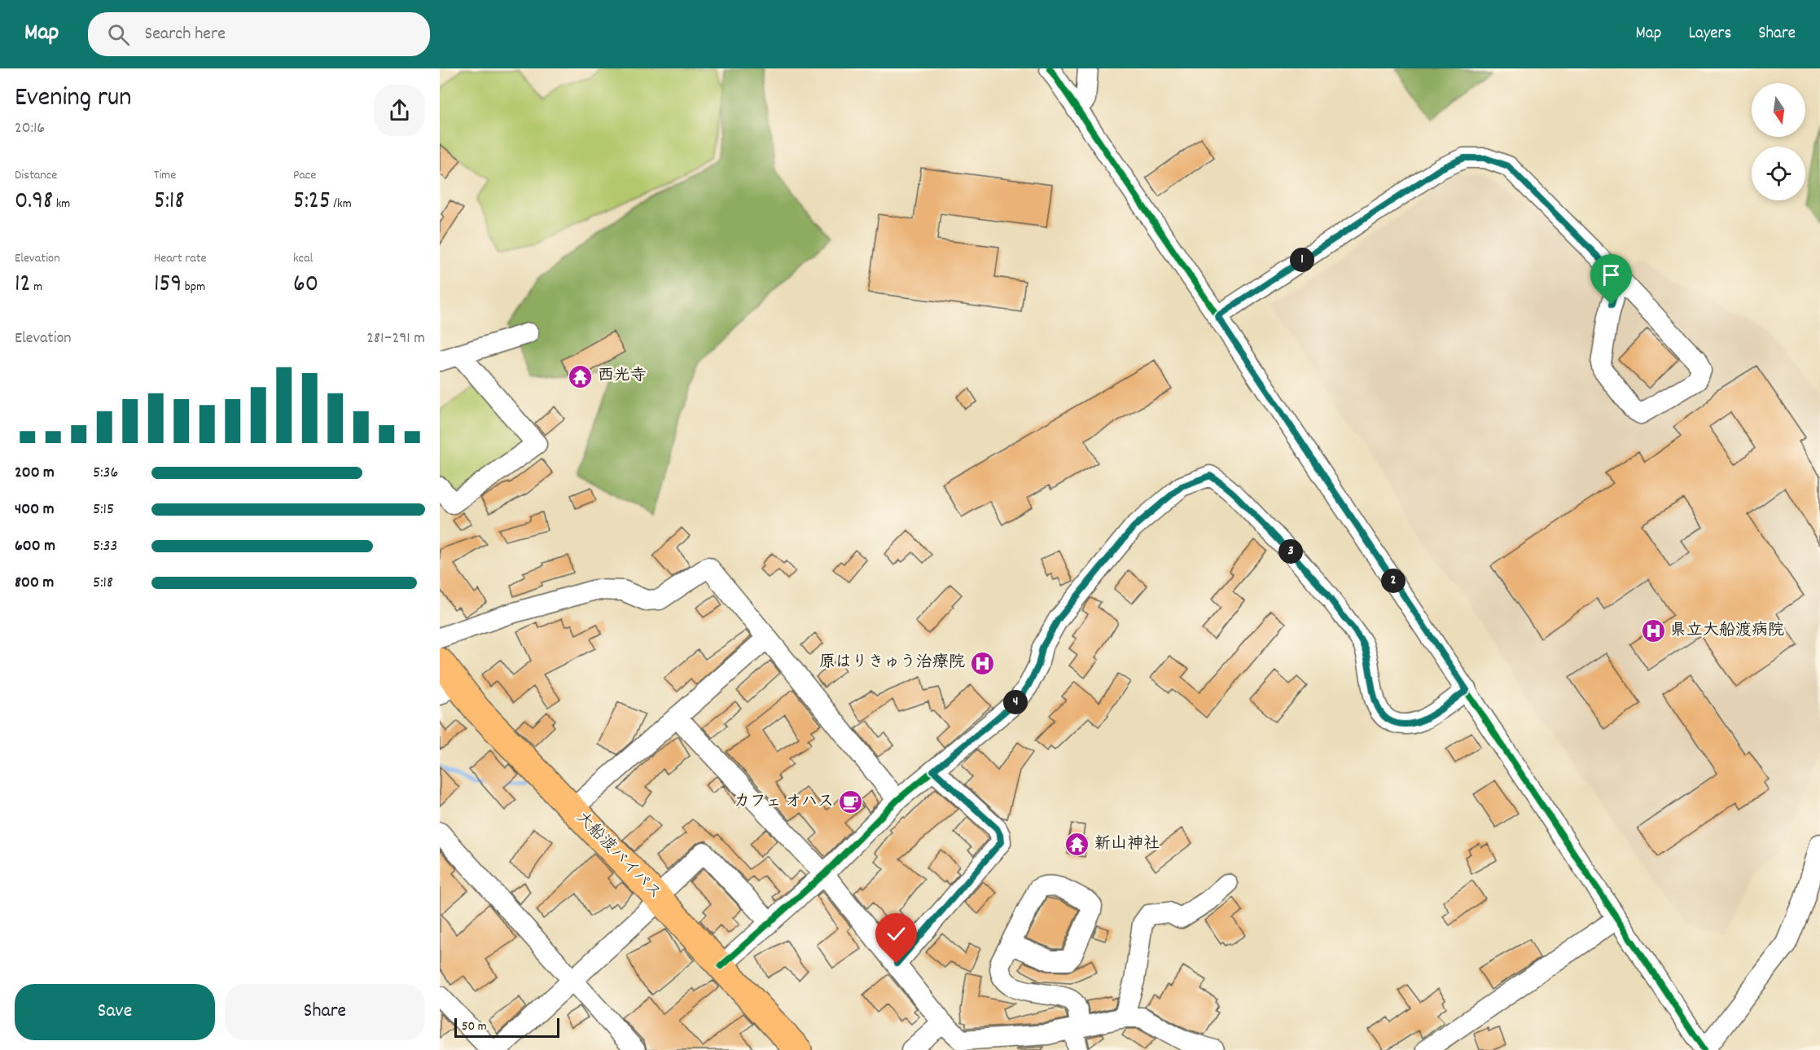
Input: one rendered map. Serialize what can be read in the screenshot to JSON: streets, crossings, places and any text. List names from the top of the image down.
{
  "streets": {
    "highway": ["大船渡バイパス"]
  },
  "places": {
    "temple": ["西光寺", "新山神社"],
    "hospital": ["県立大船渡病院", "原はりきゅう治療院"],
    "cafe": ["カフェ オハス"]
  },
  "scale_bar": "50 m",
  "north": "bottom",
  "page": {
    "header": "Map",
    "search": "Search here",
    "nav": ["Map", "Layers", "Share"],
    "heading": ["Evening run", "20:16"],
    "stats": [
      ["Distance", "0.98 km"],
      ["Time", "5:18"],
      ["Pace", "5:25 /km"],
      ["Elevation", "12 m"],
      ["Heart rate", "159 bpm"],
      ["kcal", "60"]
    ],
    "pins": [
      "1",
      "3",
      "2",
      "4"
    ],
    "chart": ["Elevation", "281–291 m"],
    "list": [
      {
        "name": "200 m",
        "note": "5:36"
      },
      {
        "name": "400 m",
        "note": "5:15"
      },
      {
        "name": "600 m",
        "note": "5:33"
      },
      {
        "name": "800 m",
        "note": "5:18"
      }
    ],
    "buttons": ["Save", "Share"],
    "scale": "50 m"
  }
}
